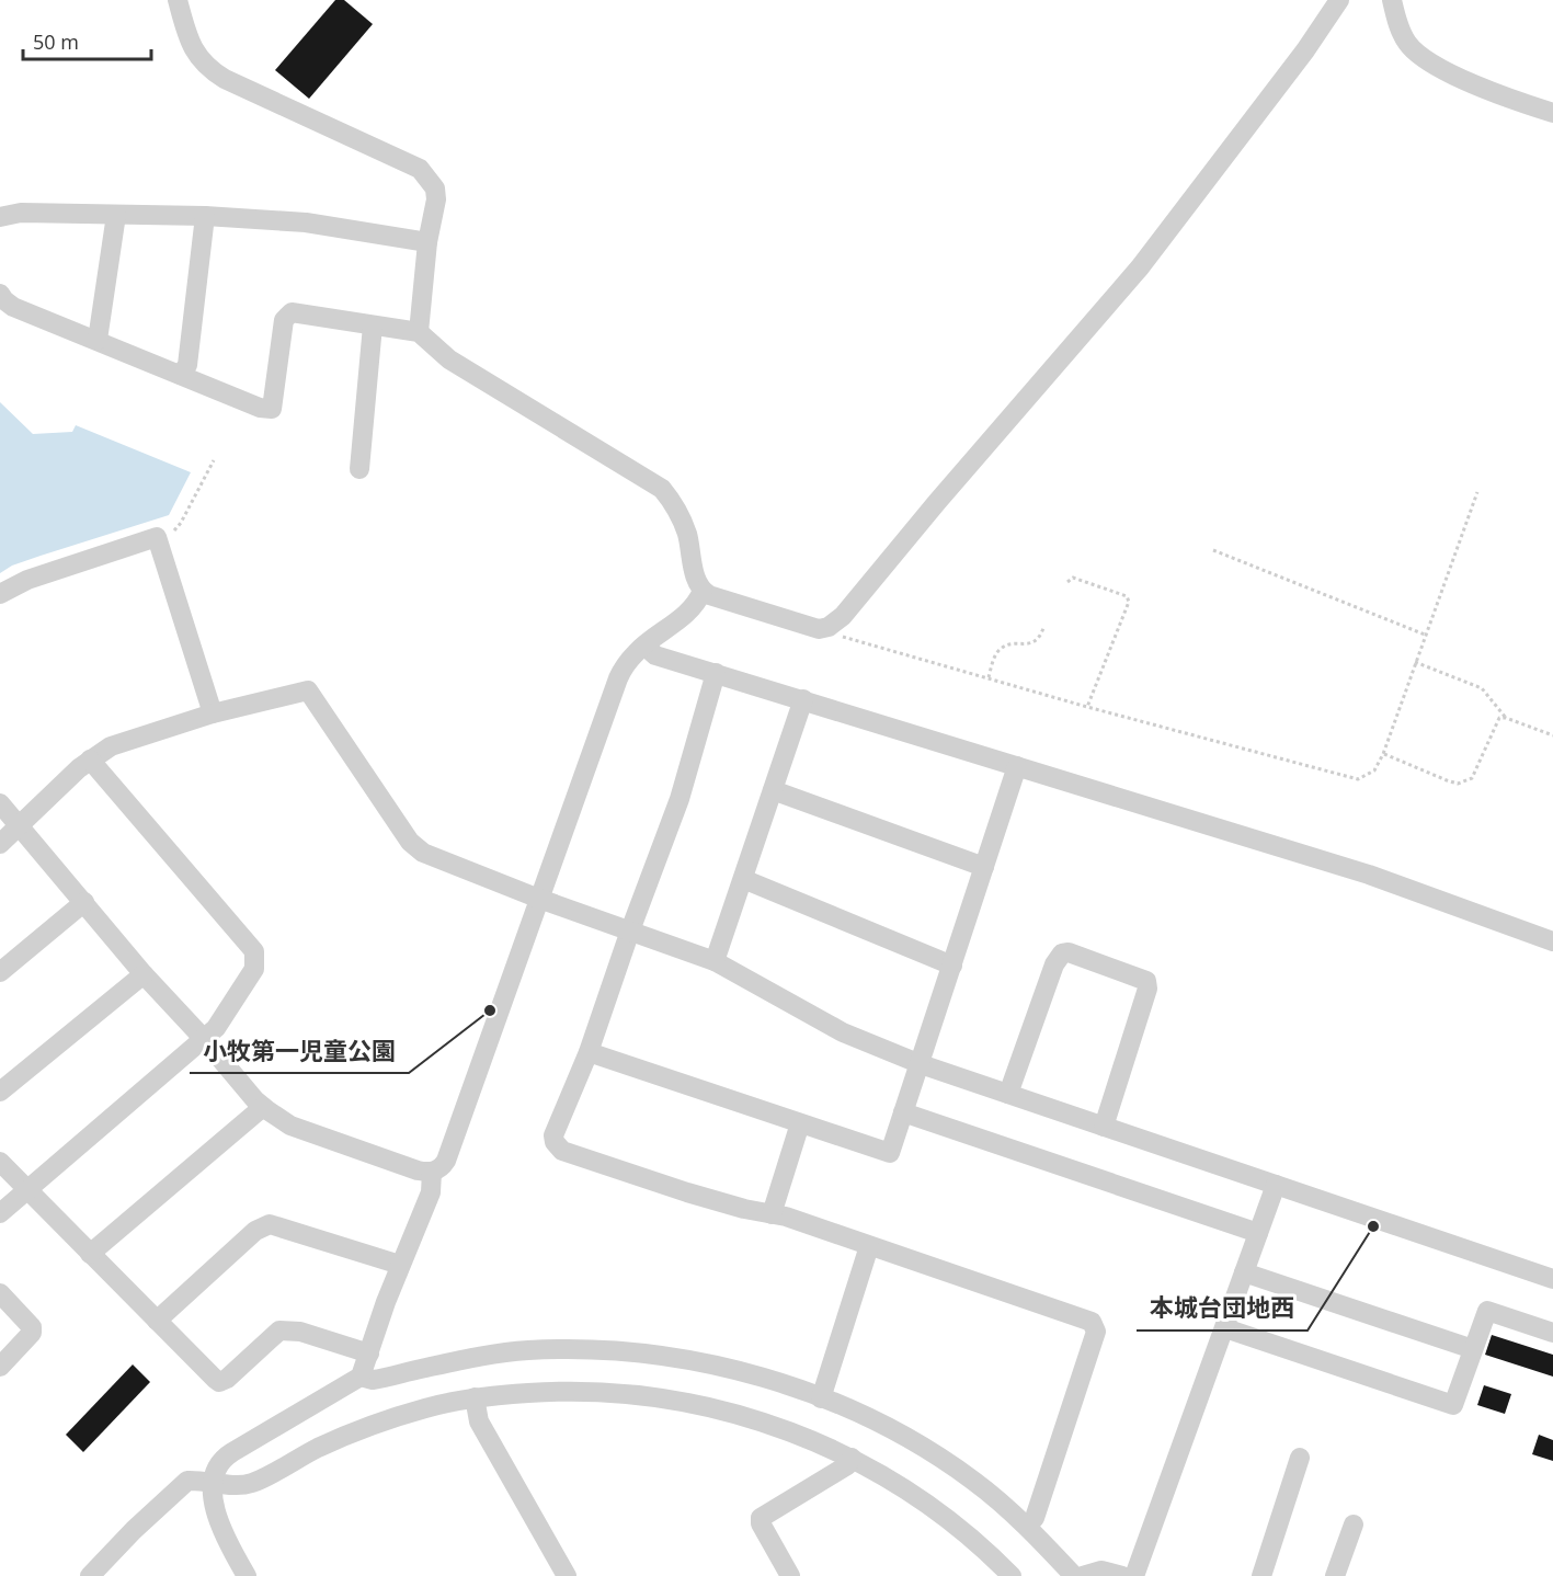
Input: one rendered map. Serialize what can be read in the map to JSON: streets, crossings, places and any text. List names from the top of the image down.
{
  "places": ["小牧第一児童公園", "本城台団地西"],
  "scale_bar": "50 m"
}
